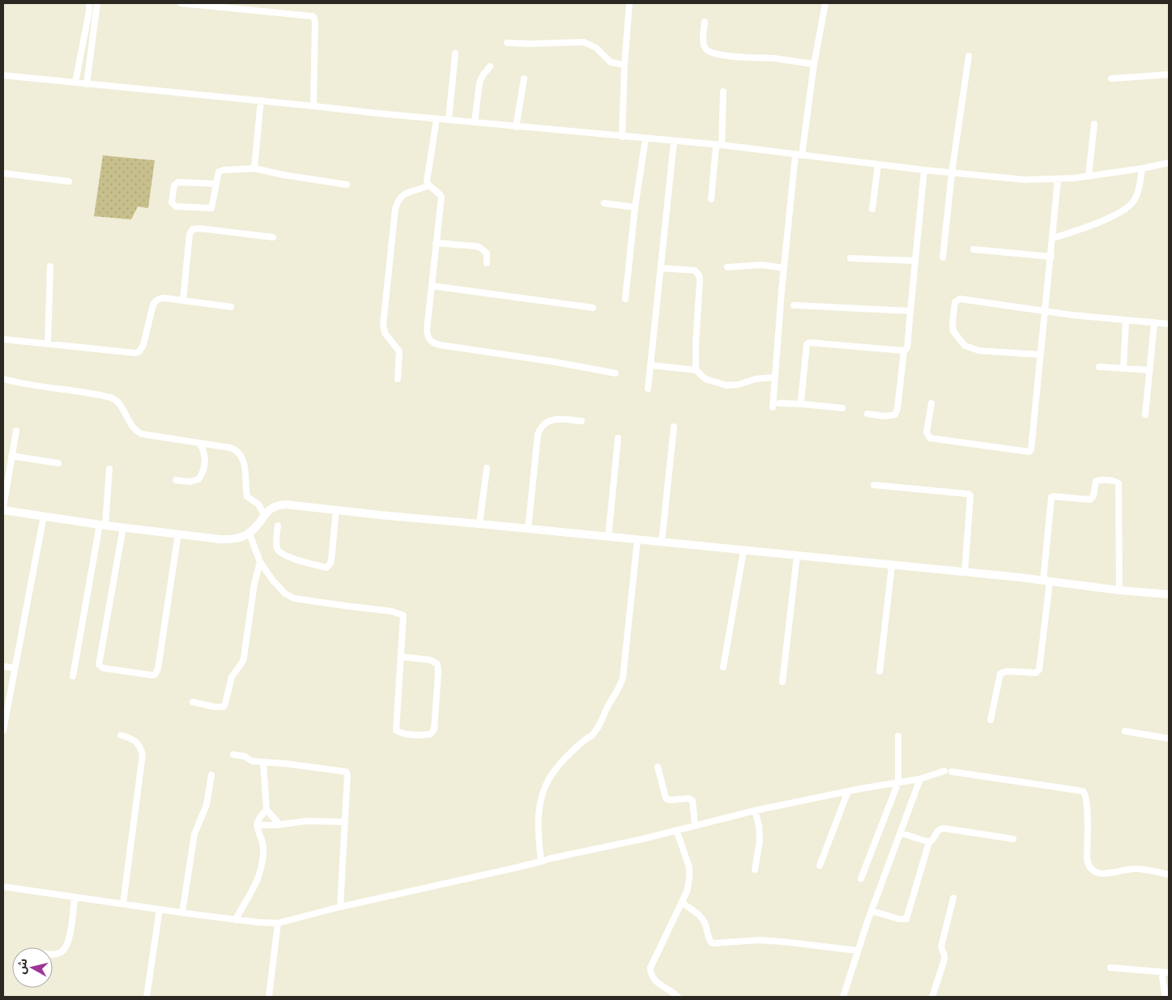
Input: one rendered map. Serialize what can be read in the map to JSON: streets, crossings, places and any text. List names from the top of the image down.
{
  "north": "left"
}
